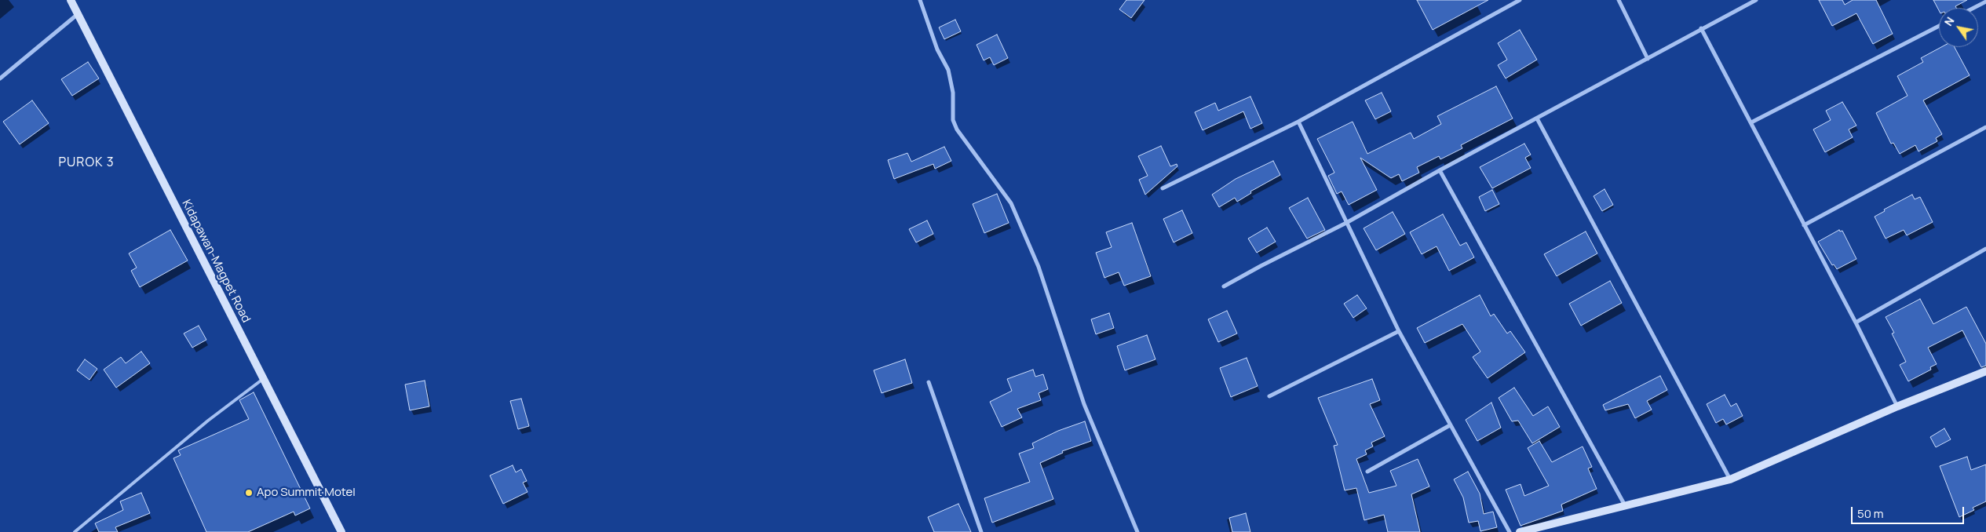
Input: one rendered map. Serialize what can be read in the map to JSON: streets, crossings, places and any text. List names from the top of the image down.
{
  "streets": {
    "main road": ["Kidapawan-Magpet Road"]
  },
  "districts": ["PUROK 3"],
  "places": ["Apo Summit Motel"],
  "scale_bar": "50 m",
  "north": "top left"
}
